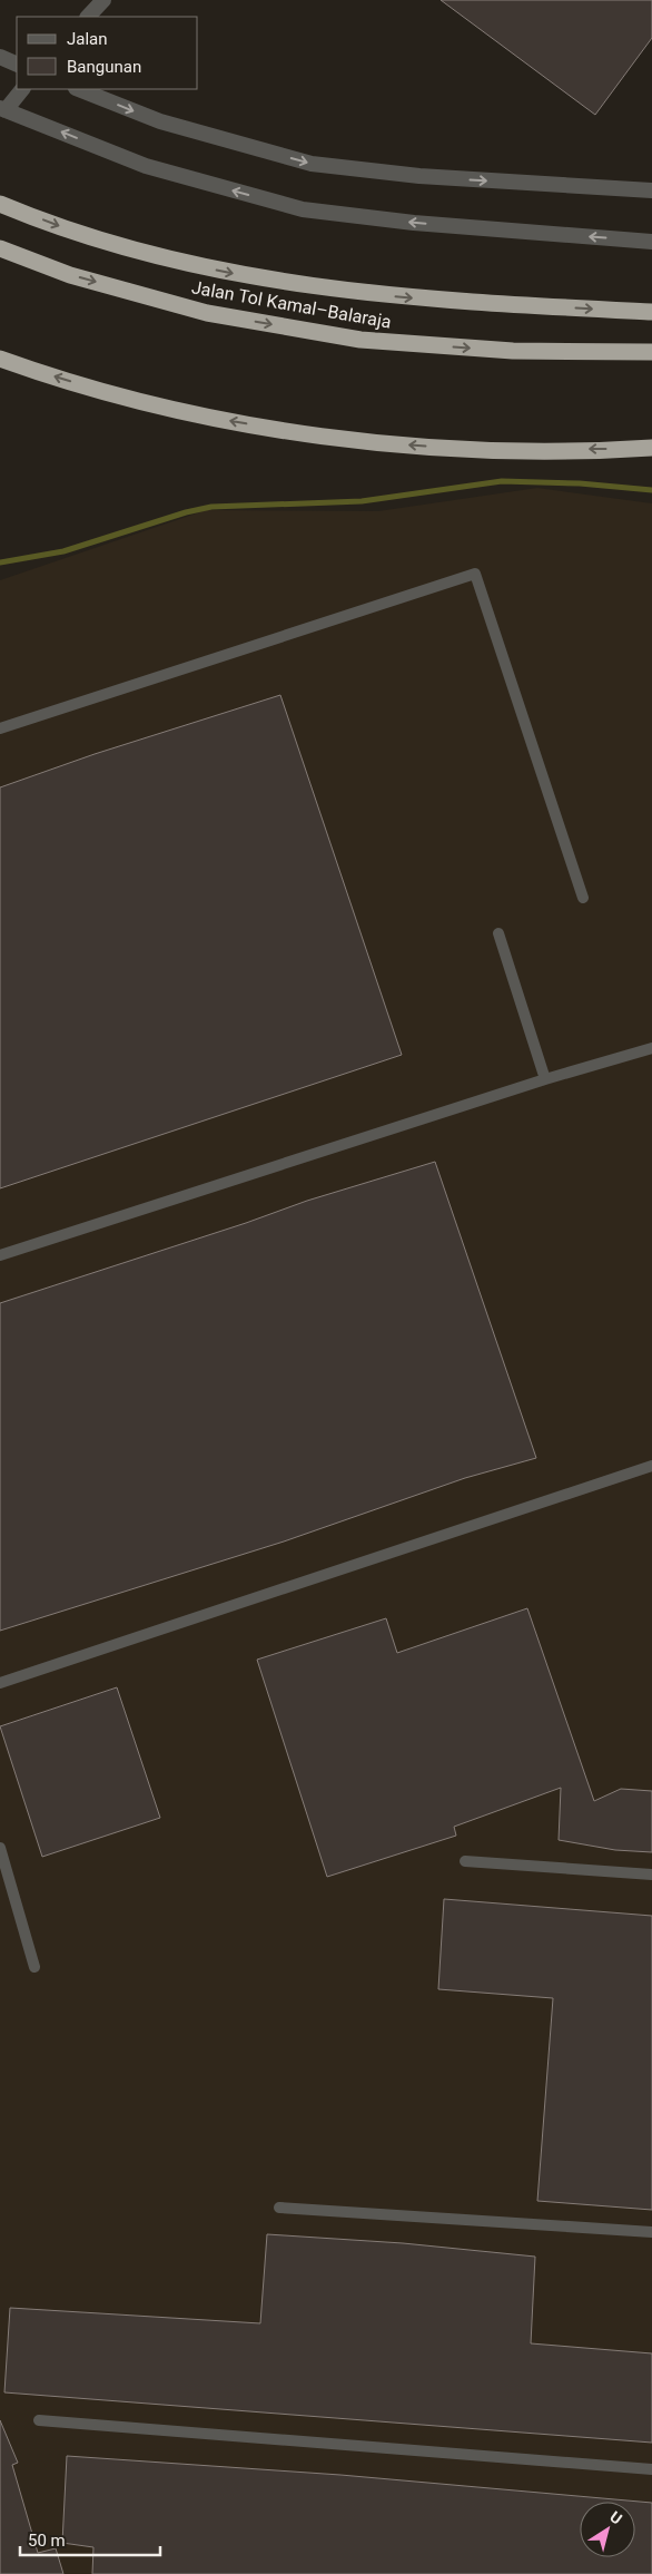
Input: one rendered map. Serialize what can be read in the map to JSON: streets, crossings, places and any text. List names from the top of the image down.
{
  "streets": {
    "highway": ["Jalan Tol Kamal–Balaraja"]
  },
  "legend": ["Jalan", "Bangunan"],
  "scale_bar": "50 m",
  "north": "top right"
}
